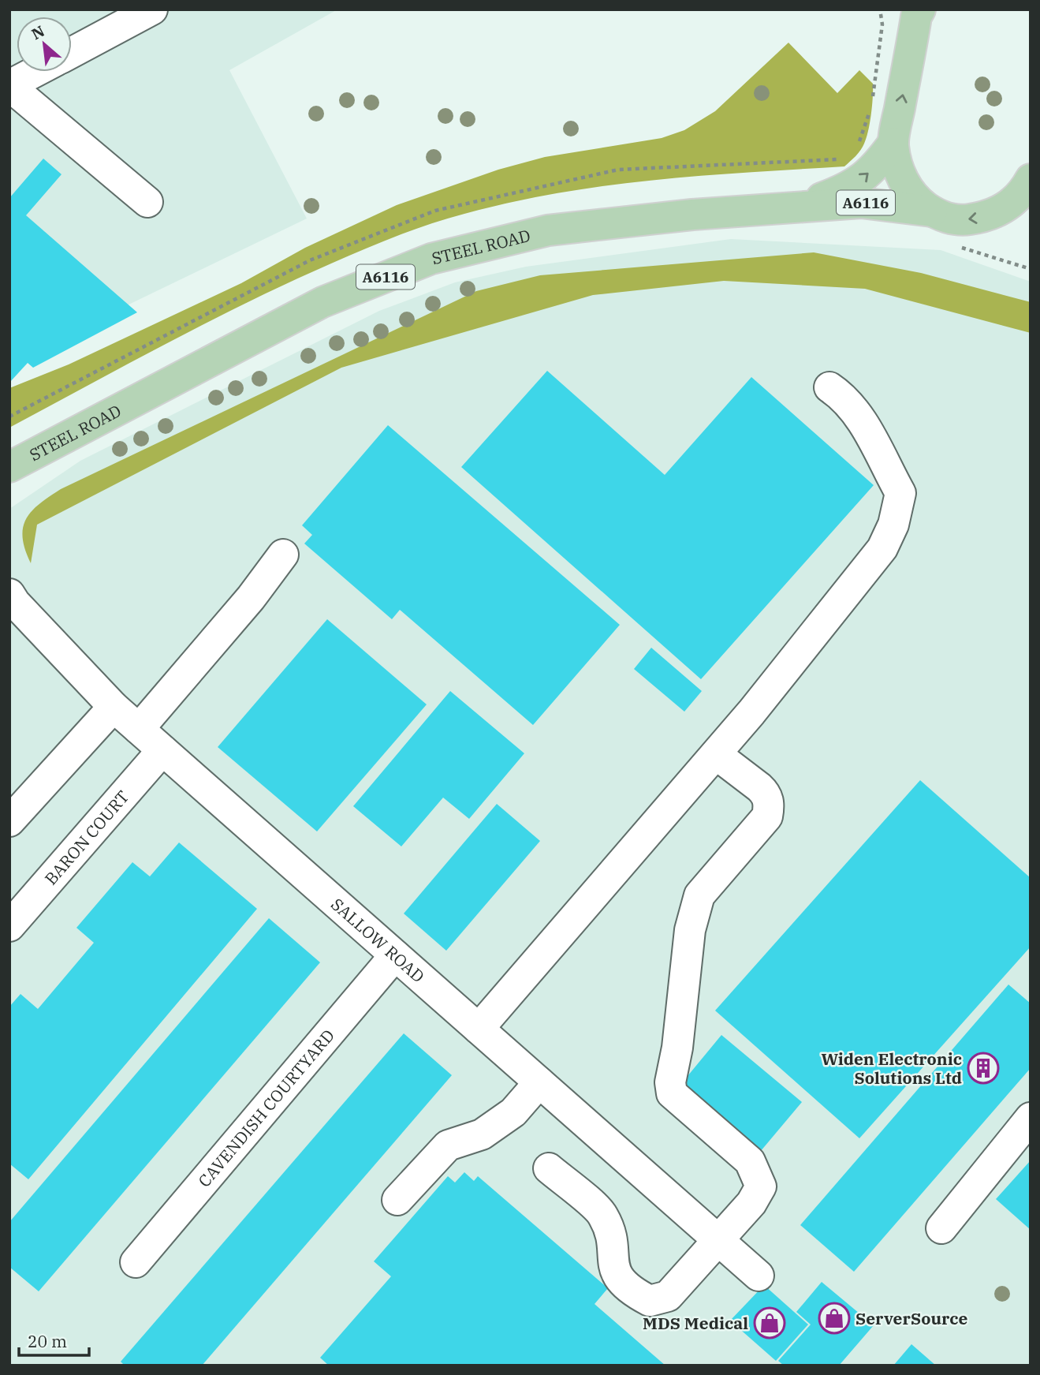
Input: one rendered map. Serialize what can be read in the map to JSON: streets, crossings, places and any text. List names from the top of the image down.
{
  "streets": {
    "main road": ["A6116", "STEEL ROAD"],
    "street": ["BARON COURT", "SALLOW ROAD", "CAVENDISH COURTYARD"]
  },
  "crossings": [
    ["BARON COURT", "SALLOW ROAD"],
    ["SALLOW ROAD", "CAVENDISH COURTYARD"]
  ],
  "places": {
    "building": ["Widen Electronic Solutions Ltd"],
    "shop": ["ServerSource", "MDS Medical"]
  },
  "scale_bar": "20 m",
  "north": "top left"
}
